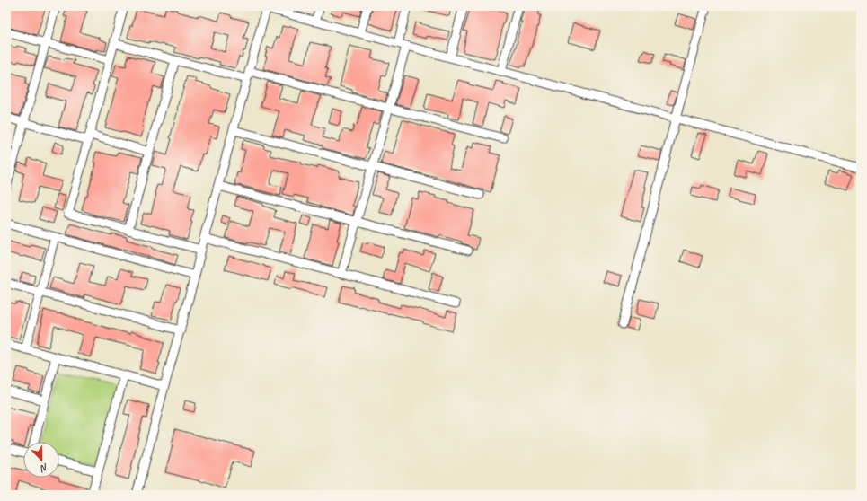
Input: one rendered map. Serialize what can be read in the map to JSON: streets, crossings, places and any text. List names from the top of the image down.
{
  "north": "bottom"
}
